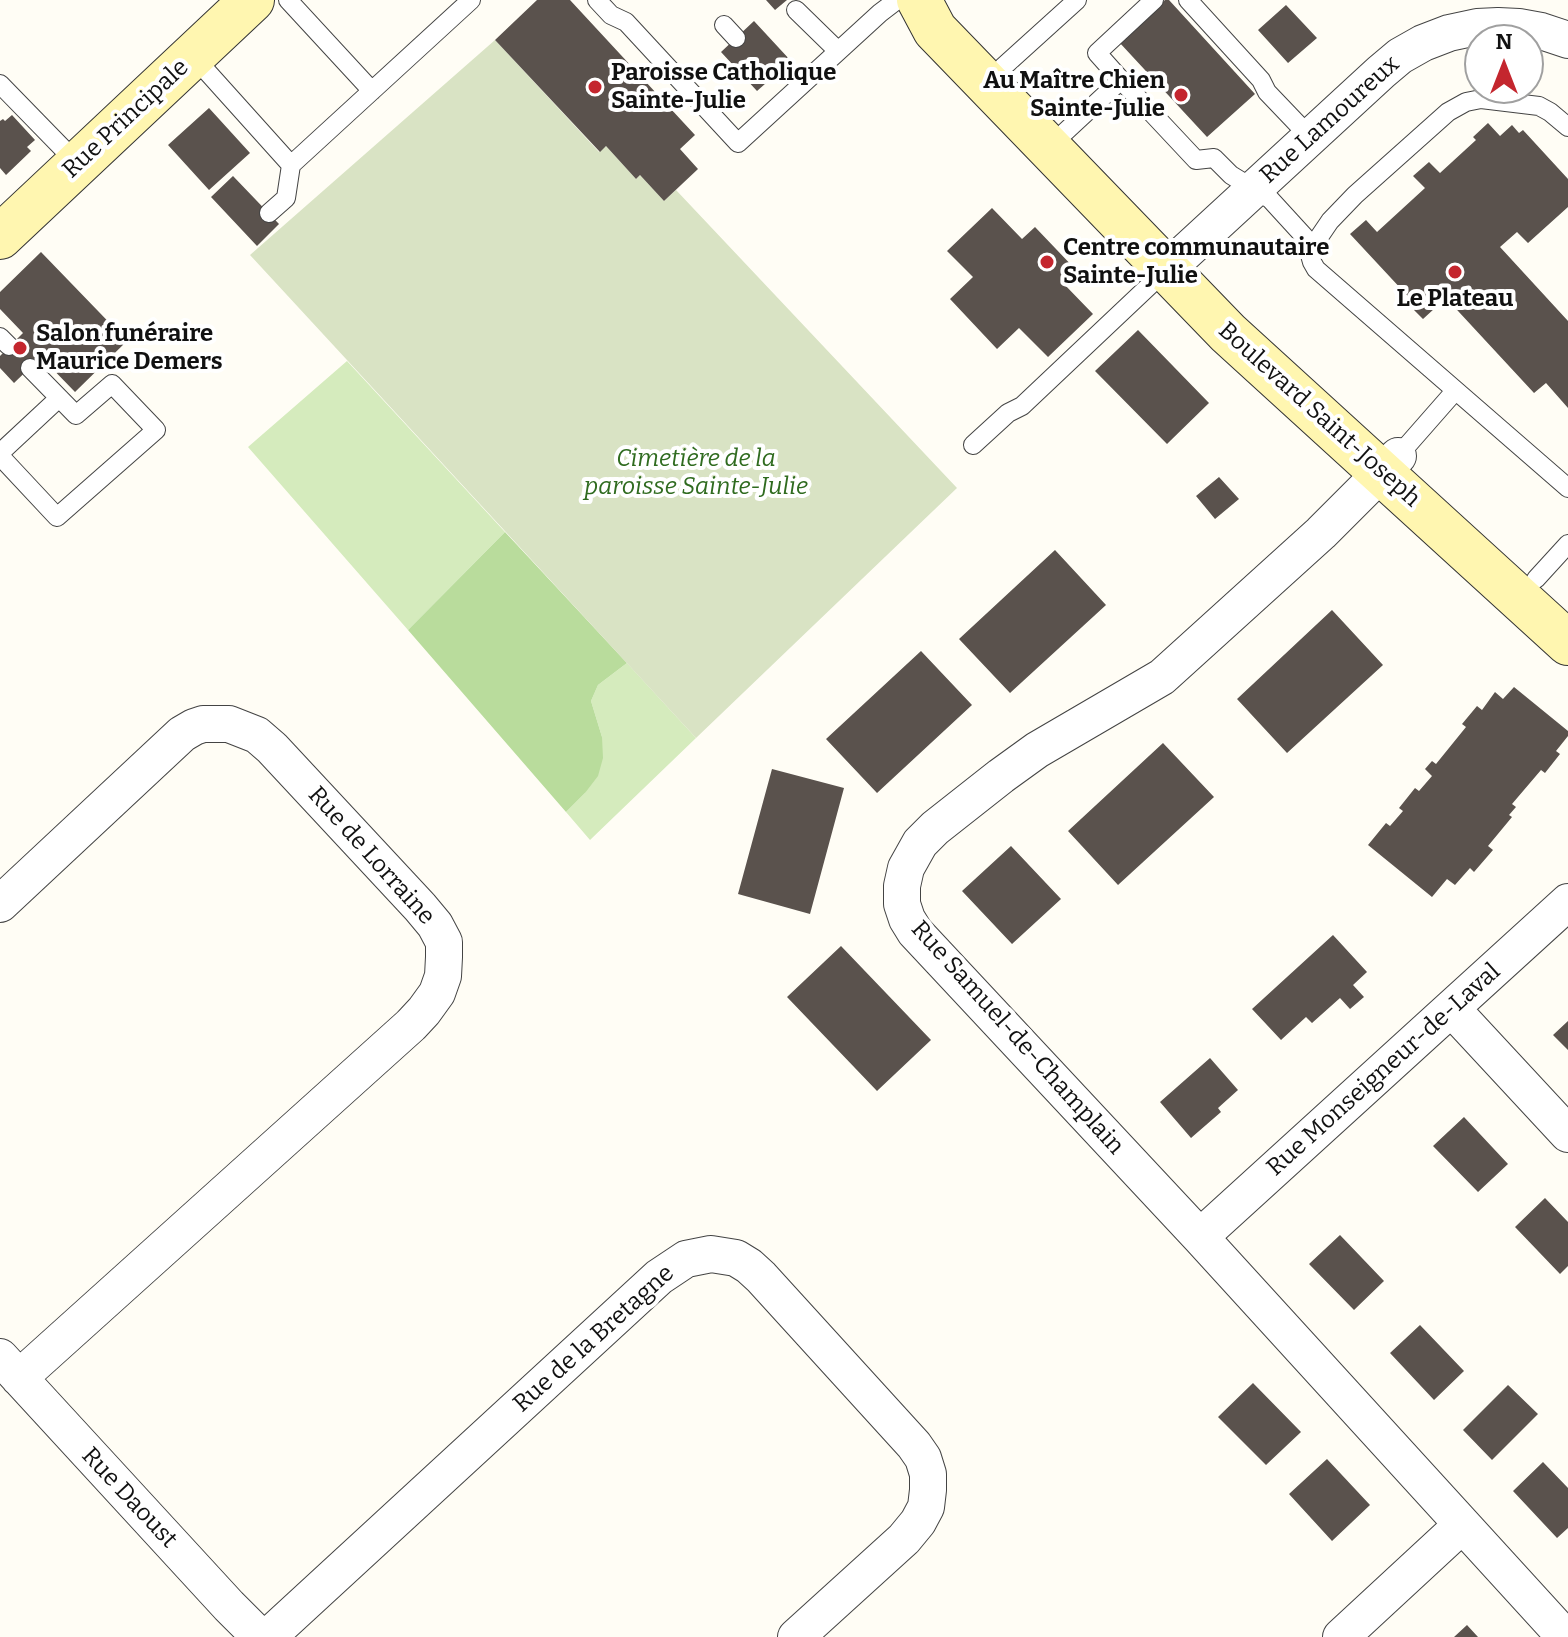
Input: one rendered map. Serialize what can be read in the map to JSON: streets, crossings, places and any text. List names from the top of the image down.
{
  "streets": {
    "street": [
      "Rue Principale",
      "Rue Lamoureux",
      "Boulevard Saint-Joseph",
      "Rue de Lorraine",
      "Rue Samuel-de-Champlain",
      "Rue Monseigneur-de-Laval",
      "Rue de la Bretagne",
      "Rue Daoust"
    ]
  },
  "crossings": [
    ["Rue Lamoureux", "Boulevard Saint-Joseph"],
    ["Boulevard Saint-Joseph", "Rue Samuel-de-Champlain"],
    ["Rue de Lorraine", "Rue Daoust"],
    ["Rue Samuel-de-Champlain", "Rue Monseigneur-de-Laval"]
  ],
  "parks": ["Cimetière de la paroisse Sainte-Julie"],
  "places": [
    "Paroisse Catholique Sainte-Julie",
    "Au Maître Chien Sainte-Julie",
    "Centre communautaire Sainte-Julie",
    "Le Plateau",
    "Salon funéraire Maurice Demers"
  ],
  "north": "top"
}
